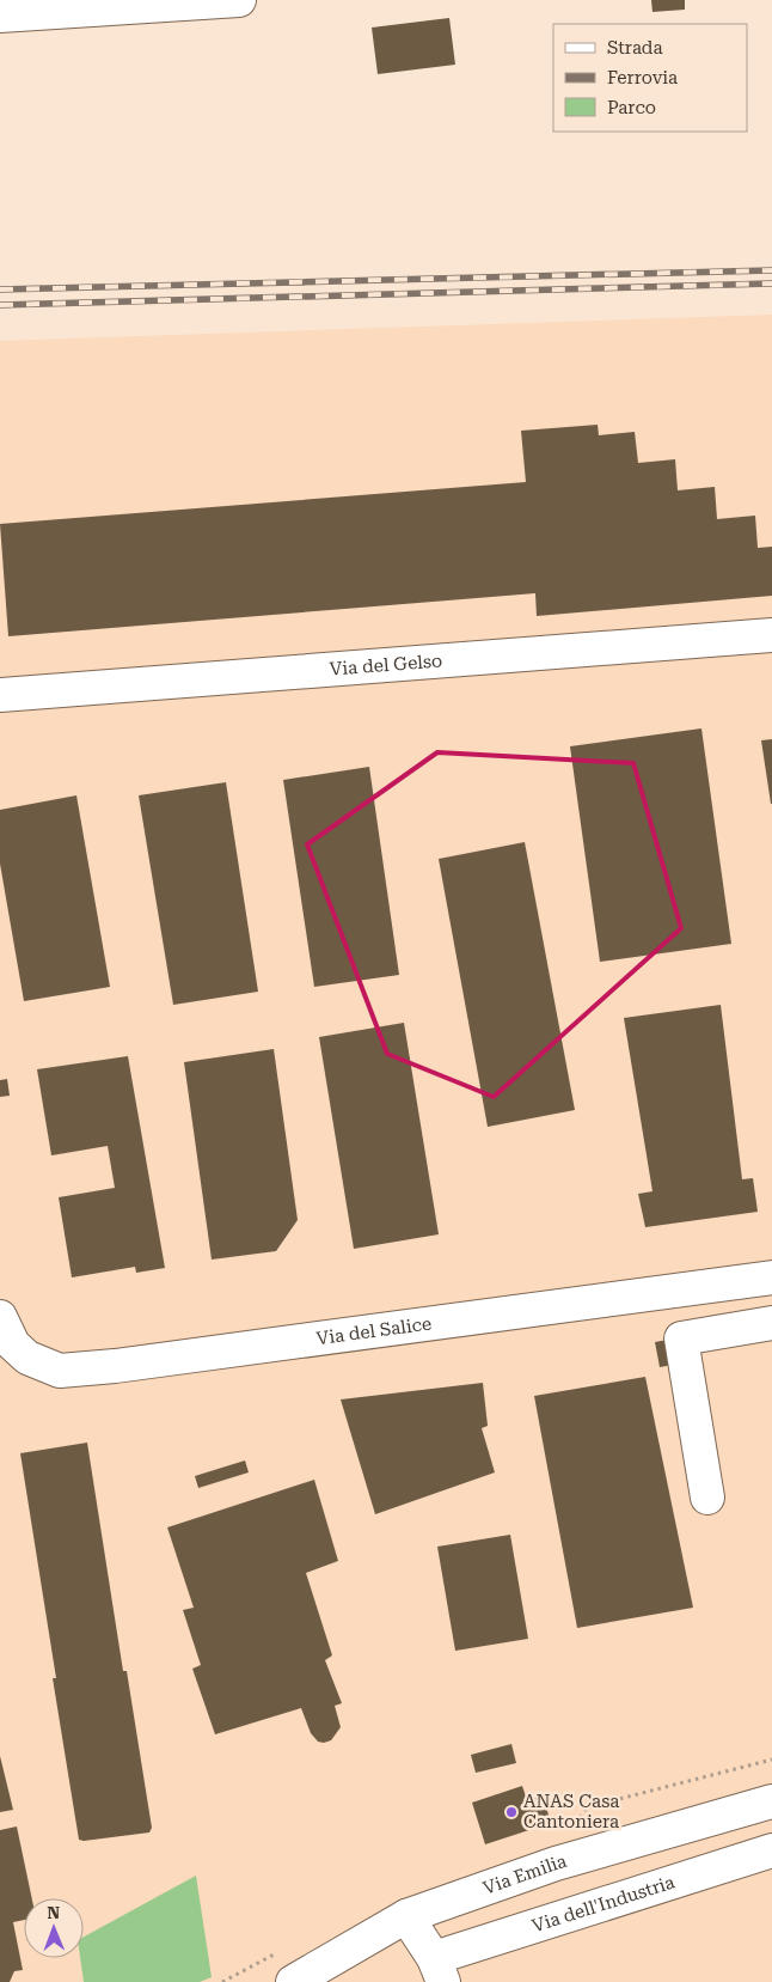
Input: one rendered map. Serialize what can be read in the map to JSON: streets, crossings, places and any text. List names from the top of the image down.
{
  "streets": {
    "street": [
      "Via del Gelso",
      "Via del Salice",
      "Via Emilia",
      "Via dell'Industria"
    ]
  },
  "places": ["ANAS Casa Cantoniera"],
  "legend": ["Strada", "Ferrovia", "Parco"],
  "north": "top"
}
